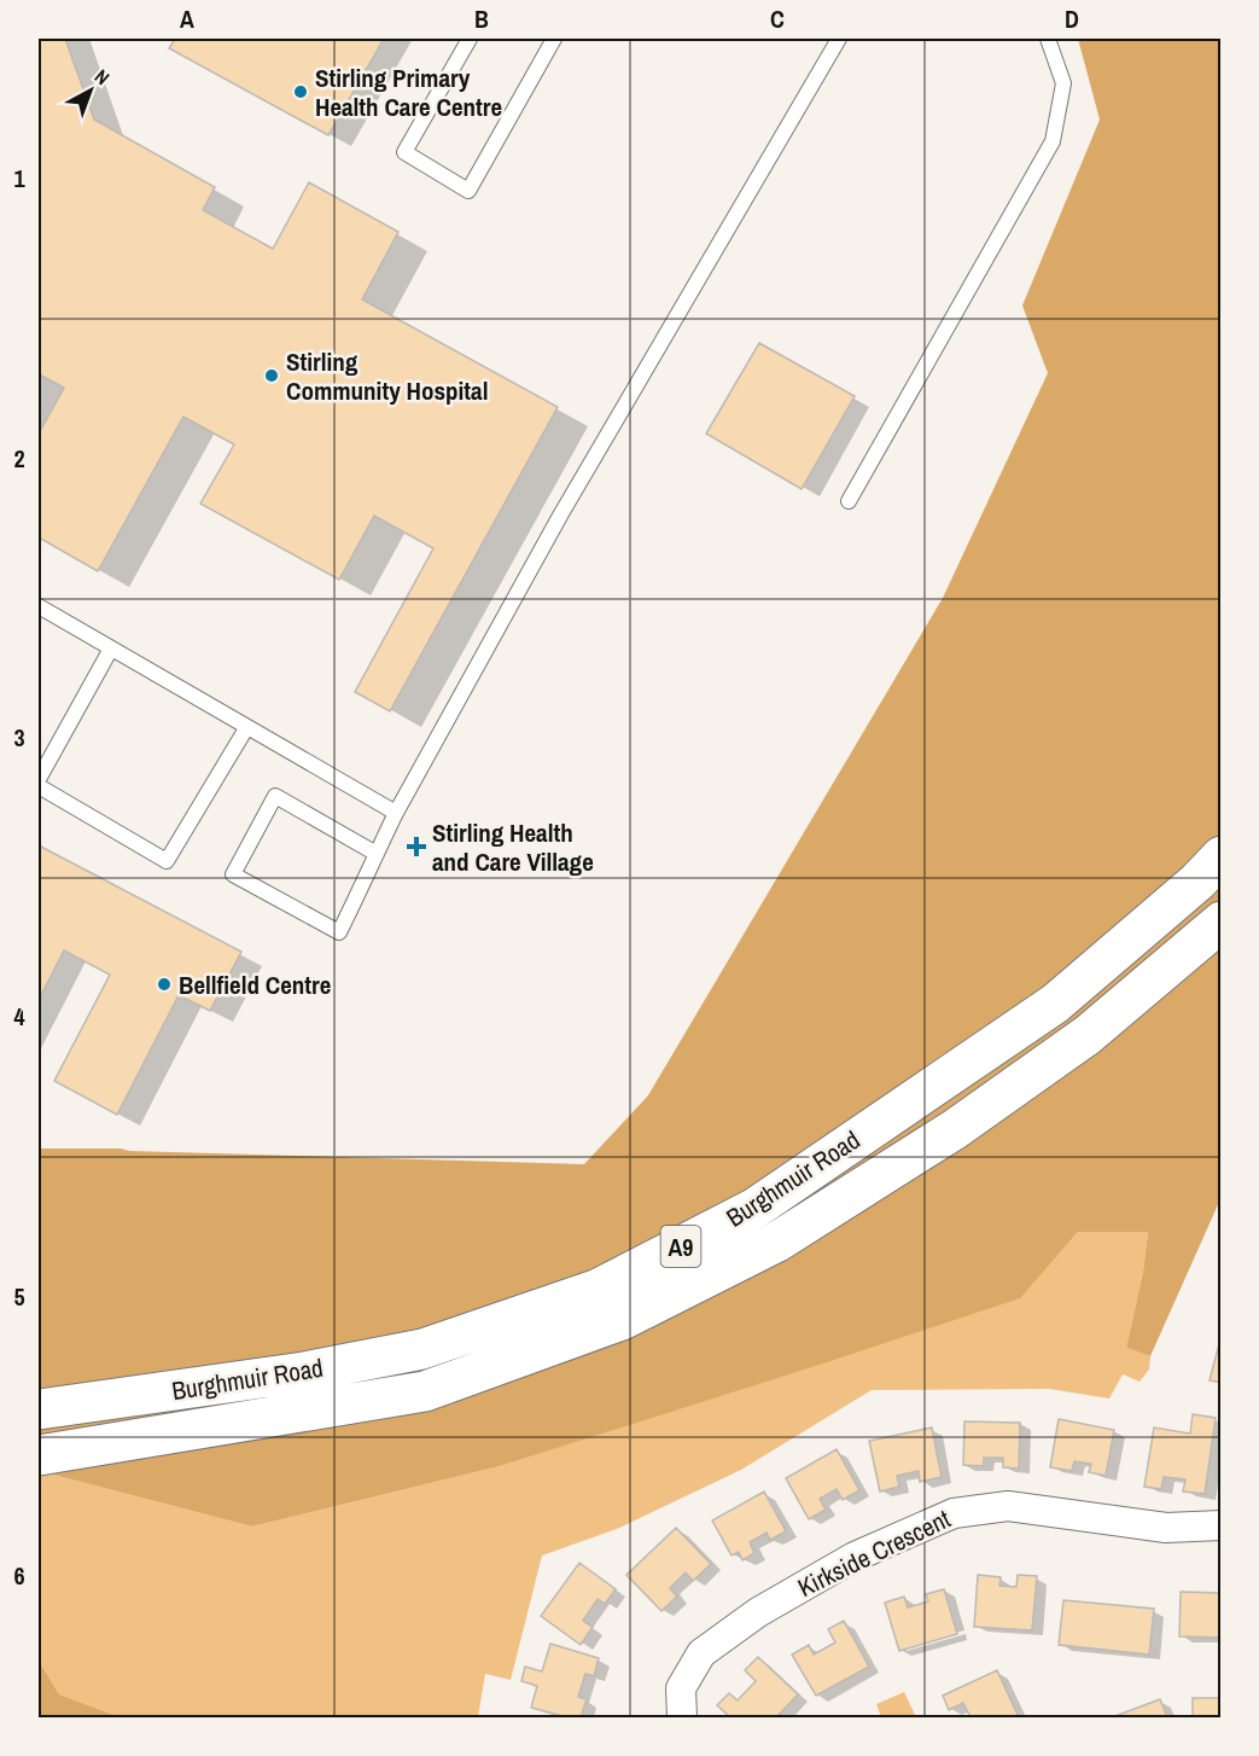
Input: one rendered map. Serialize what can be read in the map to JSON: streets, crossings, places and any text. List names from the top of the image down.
{
  "streets": {
    "main road": ["Burghmuir Road", "A9"],
    "street": ["Kirkside Crescent"]
  },
  "places": {
    "other": ["Stirling Primary Health Care Centre", "Stirling Community Hospital", "Bellfield Centre"],
    "health": ["Stirling Health and Care Village"]
  },
  "north": "top right",
  "grid": {
    "columns": [
      "A",
      "B",
      "C",
      "D"
    ],
    "rows": [
      "1",
      "2",
      "3",
      "4",
      "5",
      "6"
    ]
  }
}
